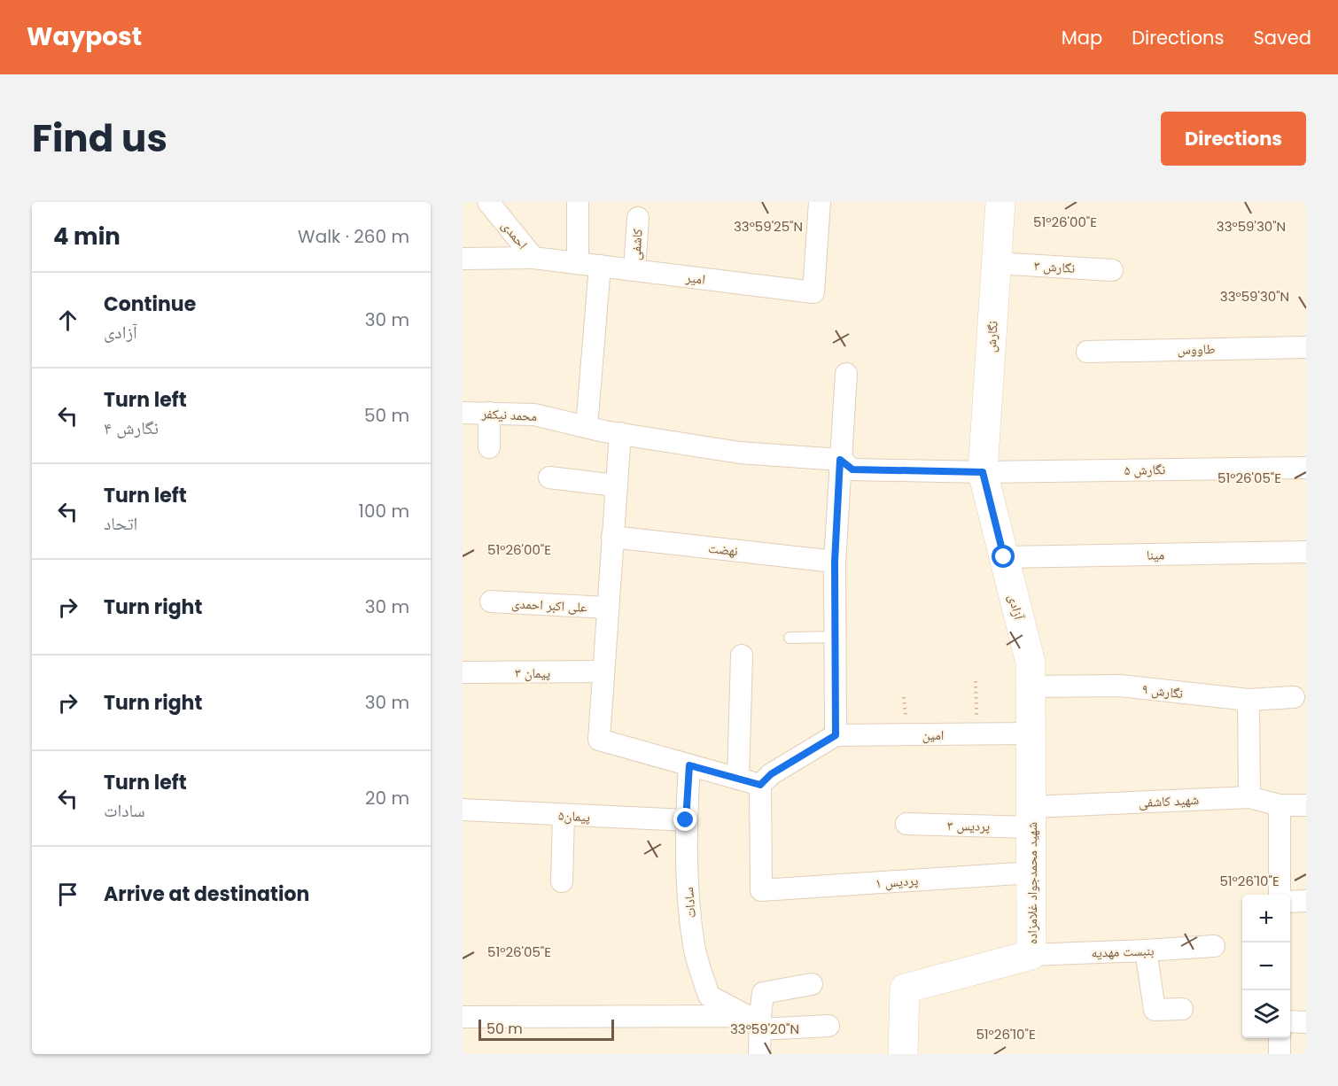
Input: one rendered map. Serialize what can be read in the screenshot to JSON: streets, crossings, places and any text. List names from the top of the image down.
{
  "streets": {
    "street": [
      "احمدی",
      "کاشفی",
      "نگارش ۳",
      "امیر",
      "نگارش",
      "طاووس",
      "محمد نیکفر",
      "نگارش ۵",
      "نهضت",
      "مینا",
      "علی اکبر احمدی",
      "آزادی",
      "پیمان ۳",
      "نگارش ۹",
      "امین",
      "شهید کاشفی",
      "پیمان۵",
      "پردیس ۳",
      "پردیس ۱",
      "شهید محمدجواد غلامزاده",
      "سادات",
      "بنبست مهدیه"
    ]
  },
  "crossings": [
    ["احمدی", "امیر"],
    ["کاشفی", "امیر"],
    ["نگارش ۳", "نگارش"],
    ["نگارش", "نگارش ۵"],
    ["نگارش", "آزادی"],
    ["محمد نیکفر", "نگارش ۵"],
    ["نگارش ۵", "آزادی"],
    ["مینا", "آزادی"],
    ["آزادی", "نگارش ۹"],
    ["آزادی", "امین"],
    ["آزادی", "شهید کاشفی"],
    ["آزادی", "پردیس ۳"],
    ["آزادی", "شهید محمدجواد غلامزاده"],
    ["شهید کاشفی", "پردیس ۳"],
    ["شهید کاشفی", "شهید محمدجواد غلامزاده"],
    ["پیمان۵", "سادات"],
    ["پردیس ۳", "شهید محمدجواد غلامزاده"],
    ["پردیس ۱", "شهید محمدجواد غلامزاده"],
    ["شهید محمدجواد غلامزاده", "بنبست مهدیه"]
  ],
  "scale_bar": "50 m",
  "page": {
    "header": "Waypost",
    "nav": ["Map", "Directions", "Saved"],
    "title": "Find us",
    "buttons": "Directions",
    "heading": ["4 min", "Walk · 260 m"],
    "list": [
      ["Continue", "آزادی", "30 m"],
      ["Turn left", "نگارش ۴", "50 m"],
      ["Turn left", "اتحاد", "100 m"],
      ["Turn right", "30 m"],
      ["Turn right", "30 m"],
      ["Turn left", "سادات", "20 m"],
      "Arrive at destination"
    ],
    "map_buttons": ["+", "−"],
    "scale": "50 m"
  },
  "coordinates": [
    "51°26'00\"E",
    "33°59'25\"N",
    "33°59'30\"N",
    "51°26'05\"E",
    "51°26'10\"E",
    "33°59'20\"N"
  ]
}
